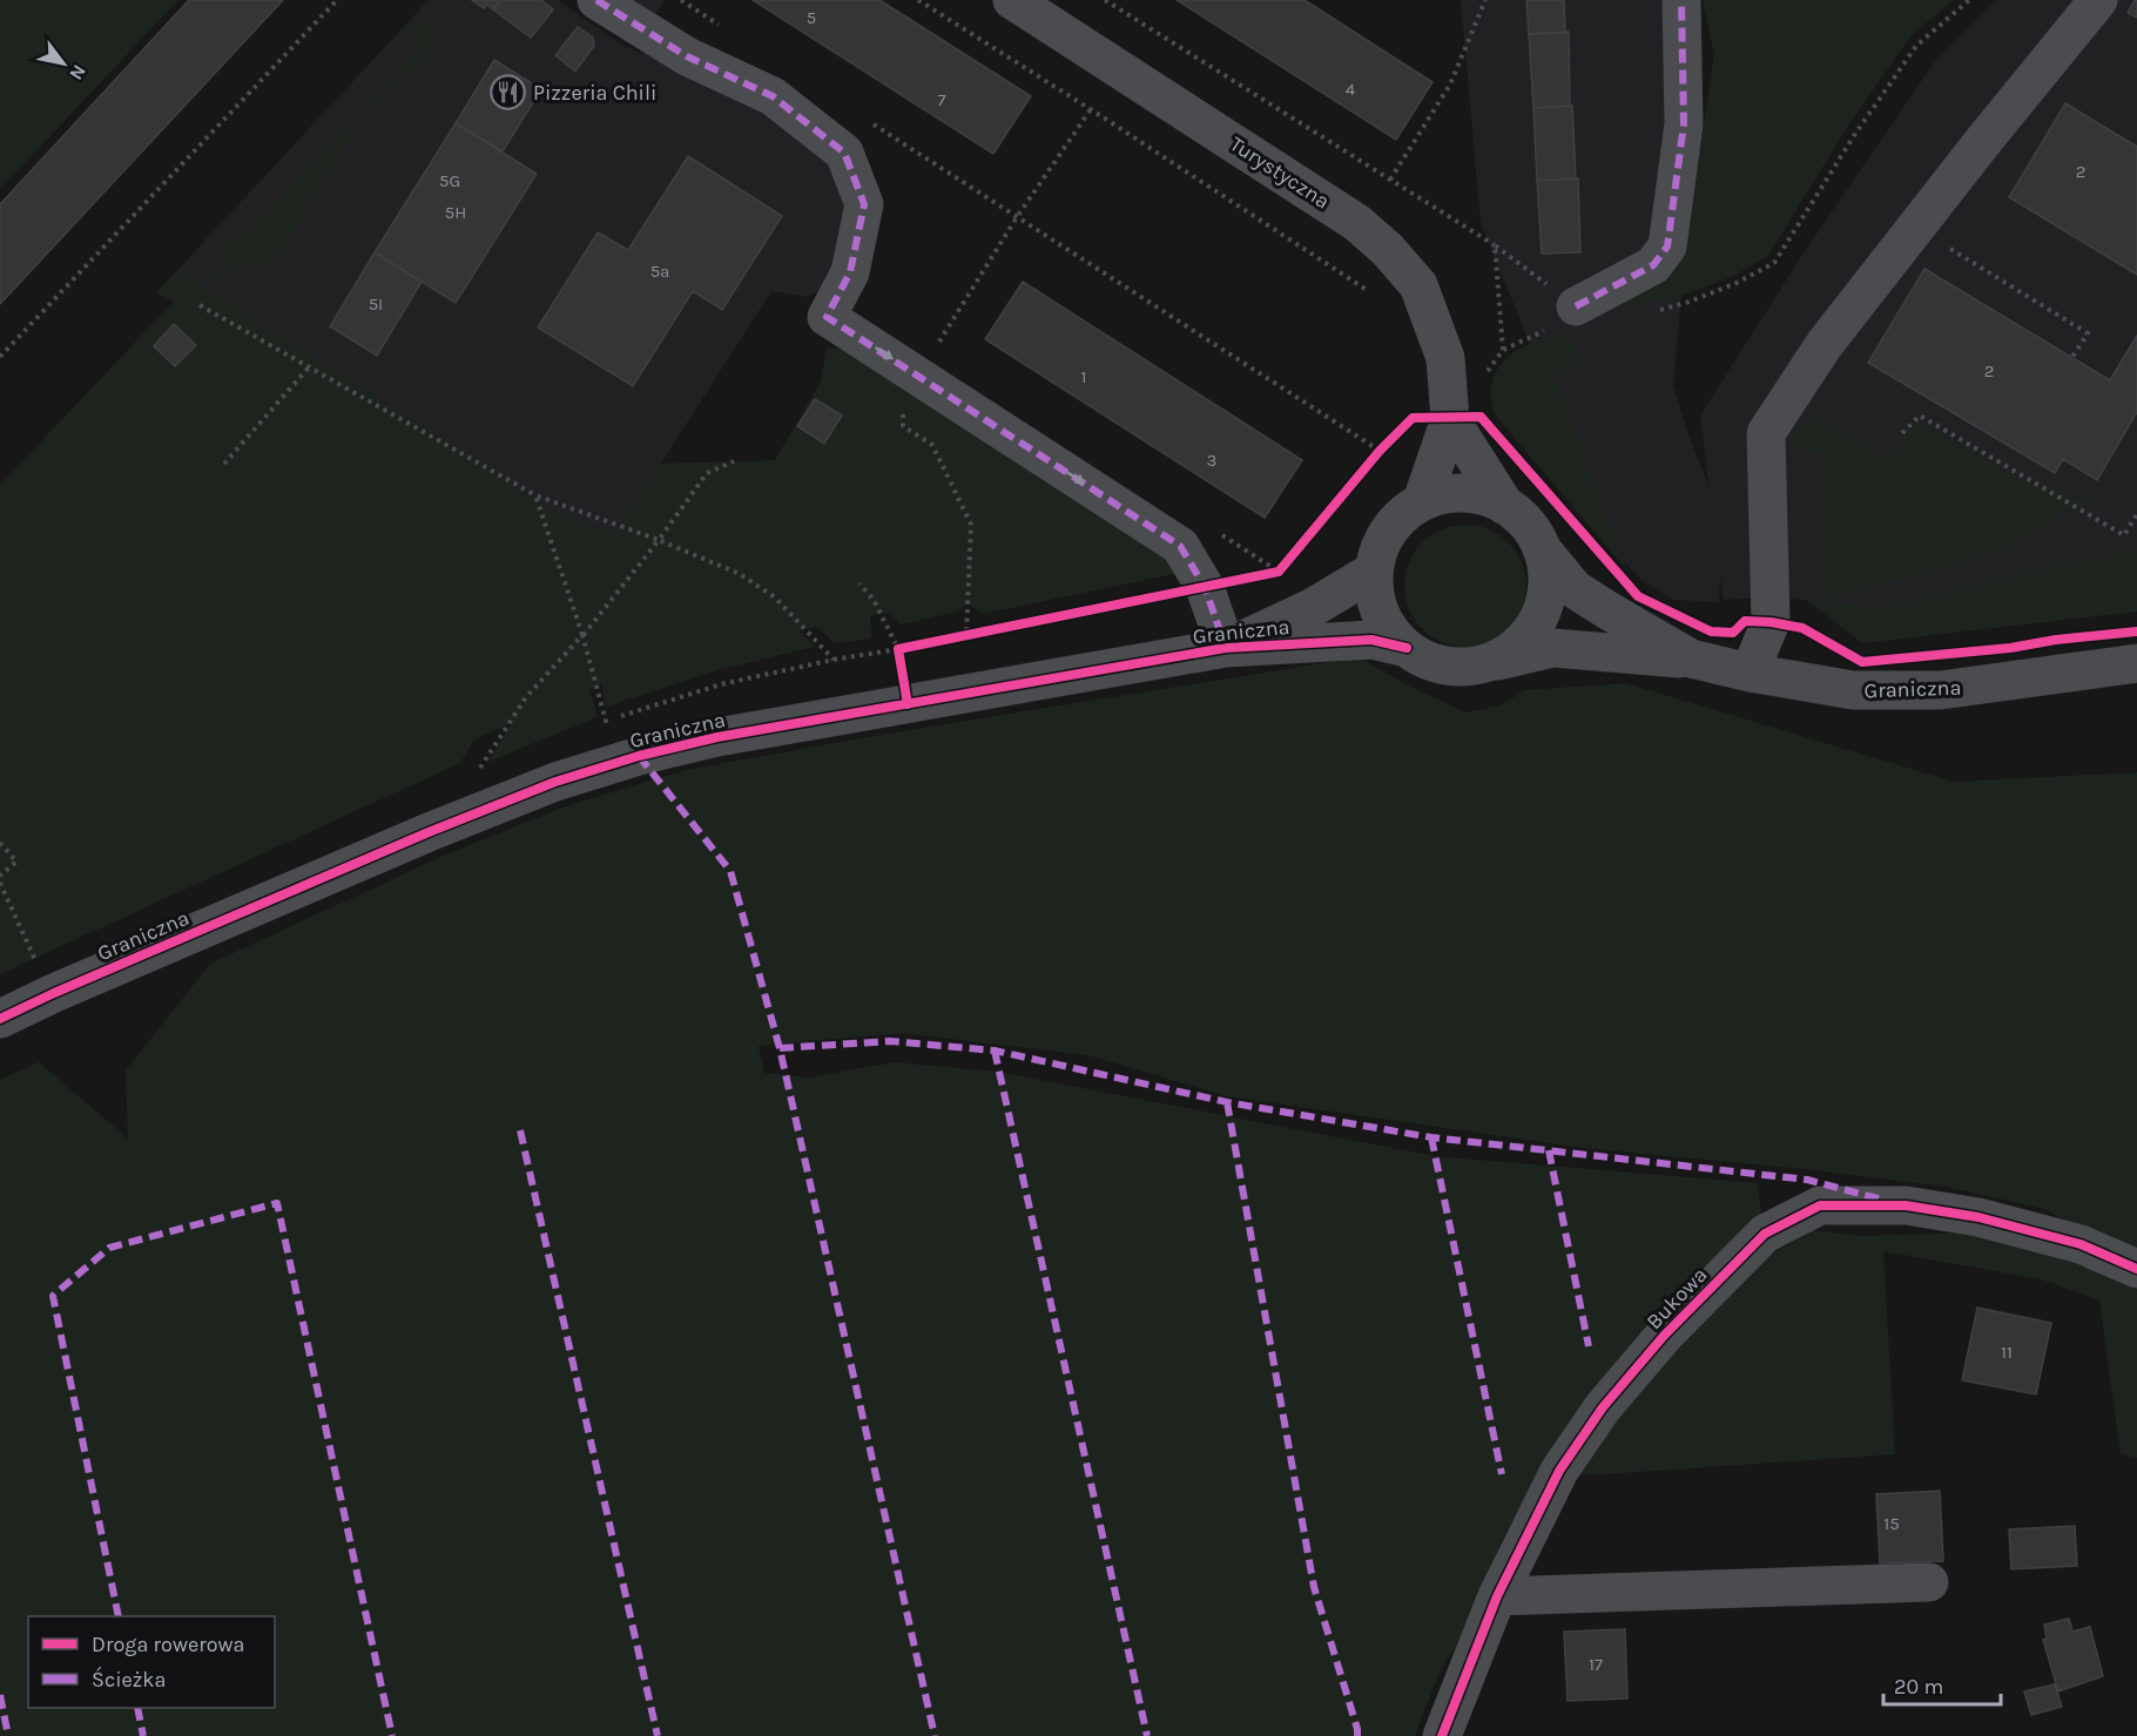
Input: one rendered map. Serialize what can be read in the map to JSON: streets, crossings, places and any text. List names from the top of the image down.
{
  "streets": {
    "street": ["Turystyczna", "Graniczna", "Bukowa"]
  },
  "crossings": [
    ["Turystyczna", "Graniczna"]
  ],
  "places": {
    "restaurant": ["Pizzeria Chili"]
  },
  "house_numbers": [
    "5",
    "4",
    "7",
    "2",
    "5G",
    "5H",
    "5a",
    "5I",
    "2",
    "1",
    "3",
    "11",
    "15",
    "17"
  ],
  "legend": ["Droga rowerowa", "Ścieżka"],
  "scale_bar": "20 m",
  "north": "bottom right"
}
